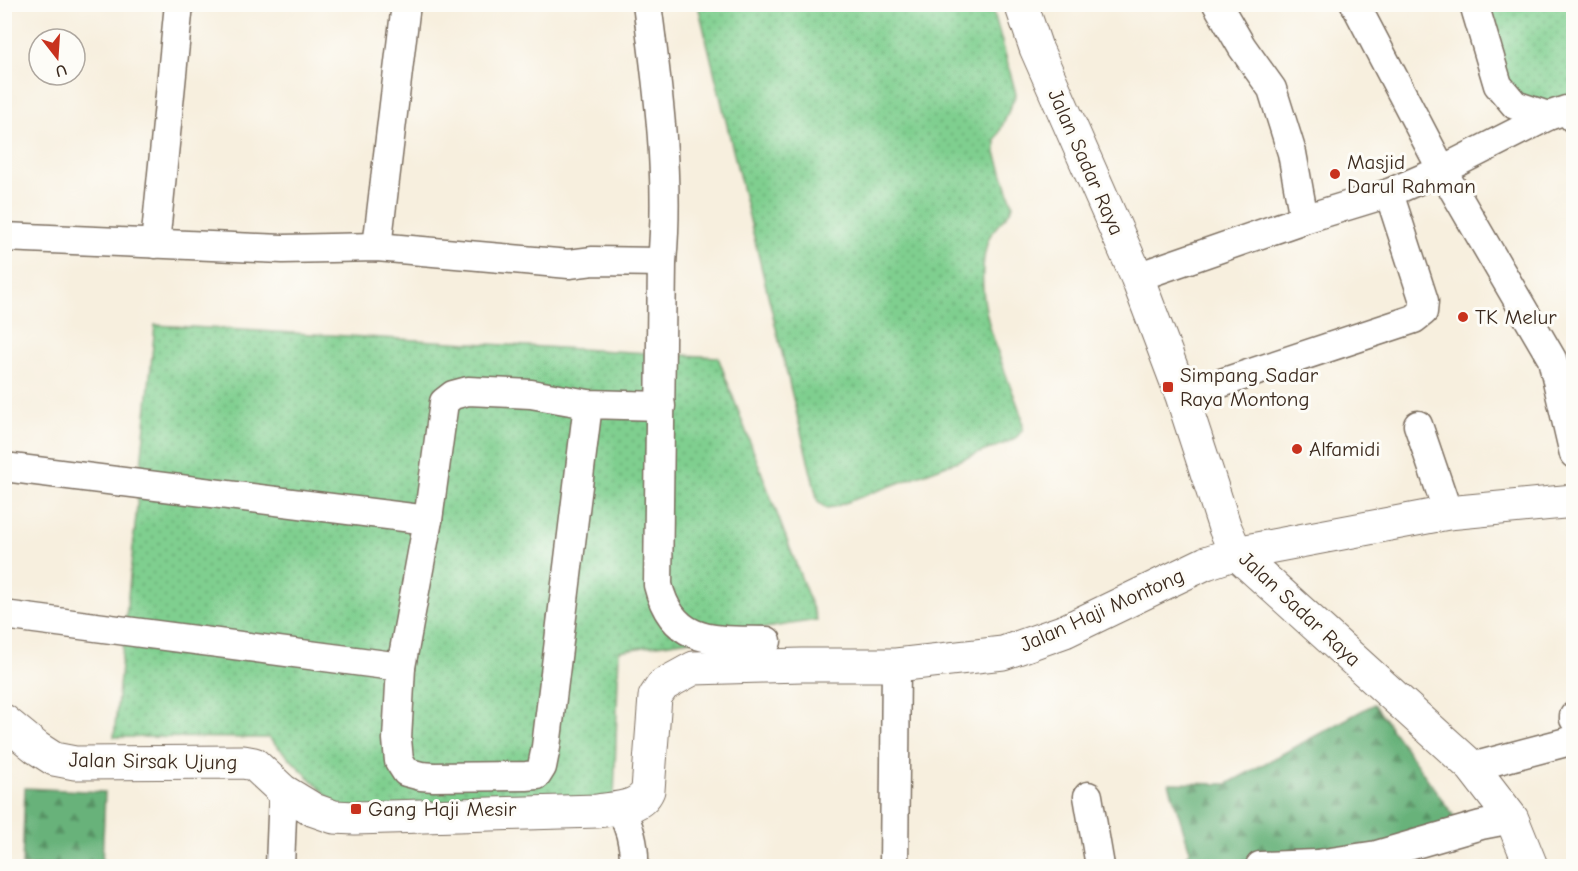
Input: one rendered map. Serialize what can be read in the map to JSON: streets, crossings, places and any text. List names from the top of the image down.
{
  "streets": {
    "street": ["Jalan Sadar Raya", "Jalan Haji Montong", "Jalan Sirsak Ujung"]
  },
  "crossings": [
    ["Jalan Sadar Raya", "Jalan Haji Montong"],
    ["Jalan Haji Montong", "Jalan Sirsak Ujung"]
  ],
  "places": {
    "other": ["Masjid Darul Rahman", "TK Melur", "Alfamidi"],
    "transit": ["Simpang Sadar Raya Montong", "Gang Haji Mesir"]
  },
  "north": "bottom"
}
